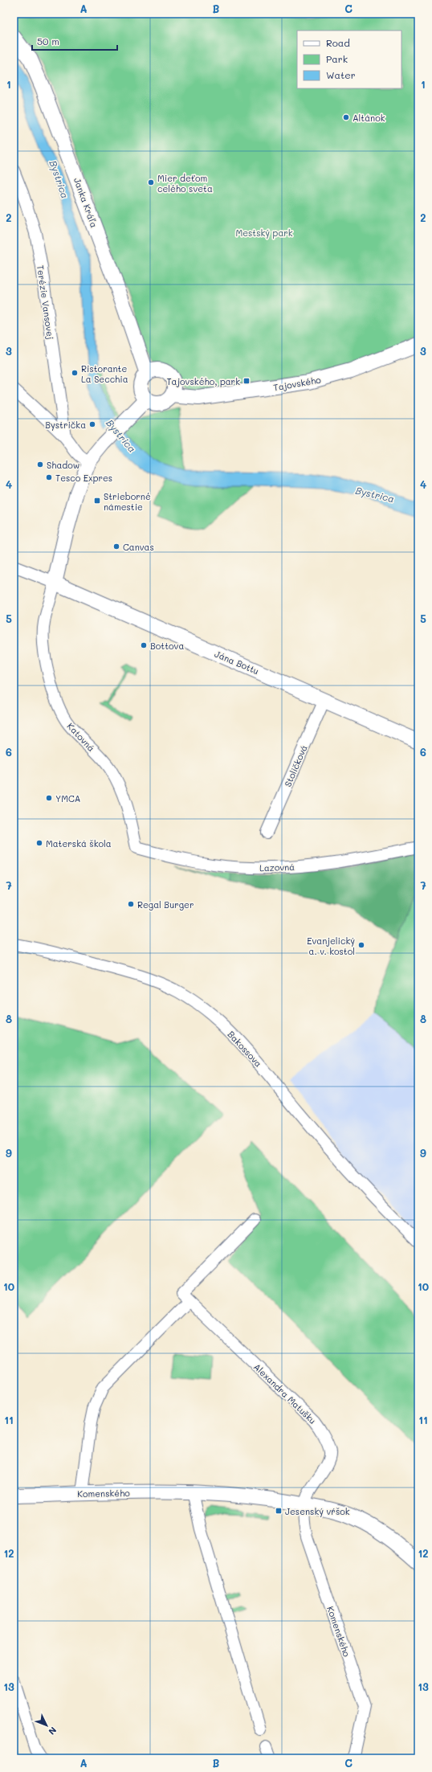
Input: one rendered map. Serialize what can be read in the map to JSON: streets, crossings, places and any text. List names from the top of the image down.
{
  "streets": {
    "street": [
      "Janka Kráľa",
      "Terézie Vansovej",
      "Tajovského",
      "Jána Bottu",
      "Katovná",
      "Stoličková",
      "Lazovná",
      "Bakossova",
      "Alexandra Matušku",
      "Komenského"
    ]
  },
  "crossings": [
    ["Janka Kráľa", "Tajovského"],
    ["Jána Bottu", "Katovná"],
    ["Jána Bottu", "Stoličková"],
    ["Katovná", "Lazovná"],
    ["Alexandra Matušku", "Komenského"]
  ],
  "water": ["Bystrica"],
  "parks": ["Mestský park"],
  "places": {
    "other": [
      "Altánok",
      "Mier deťom celého sveta",
      "Ristorante La Secchia",
      "Bystrička",
      "Shadow",
      "Tesco Expres",
      "Canvas",
      "Bottova",
      "YMCA",
      "Materská škola",
      "Regal Burger",
      "Evanjelický a. v. kostol"
    ],
    "transit": ["Tajovského, park", "Strieborné námestie", "Jesenský vŕšok"]
  },
  "legend": ["Road", "Park", "Water"],
  "scale_bar": "50 m",
  "north": "bottom right",
  "grid": {
    "columns": ["A", "B", "C"],
    "rows": [
      "1",
      "2",
      "3",
      "4",
      "5",
      "6",
      "7",
      "8",
      "9",
      "10",
      "11",
      "12",
      "13"
    ]
  }
}
